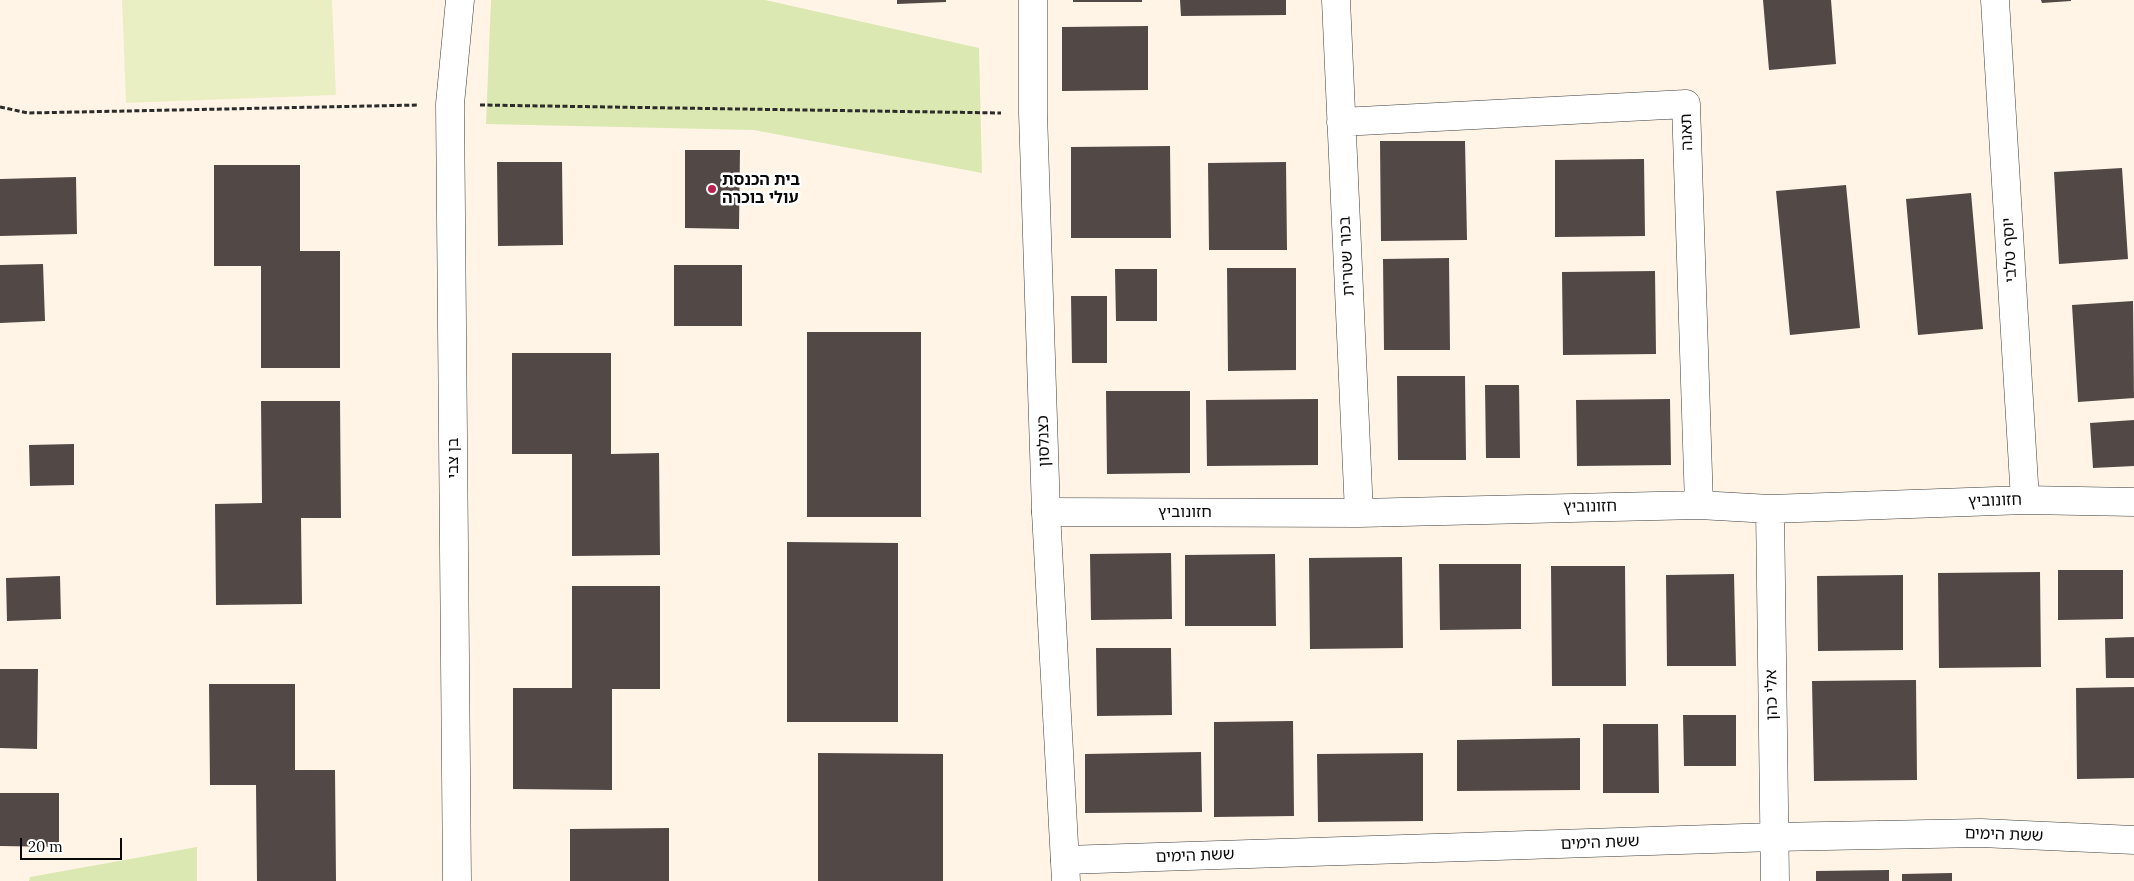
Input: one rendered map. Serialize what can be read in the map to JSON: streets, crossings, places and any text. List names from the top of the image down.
{
  "streets": {
    "street": [
      "תאנה",
      "יוסף טלבי",
      "בכור שטרית",
      "כצנלסון",
      "בן צבי",
      "חזונוביץ",
      "אלי כהן",
      "ששת הימים"
    ]
  },
  "crossings": [
    ["תאנה", "בכור שטרית"],
    ["תאנה", "חזונוביץ"],
    ["יוסף טלבי", "חזונוביץ"],
    ["בכור שטרית", "חזונוביץ"],
    ["כצנלסון", "חזונוביץ"],
    ["כצנלסון", "ששת הימים"],
    ["חזונוביץ", "אלי כהן"],
    ["אלי כהן", "ששת הימים"]
  ],
  "places": ["בית הכנסת עולי בוכרה"],
  "scale_bar": "20 m"
}
